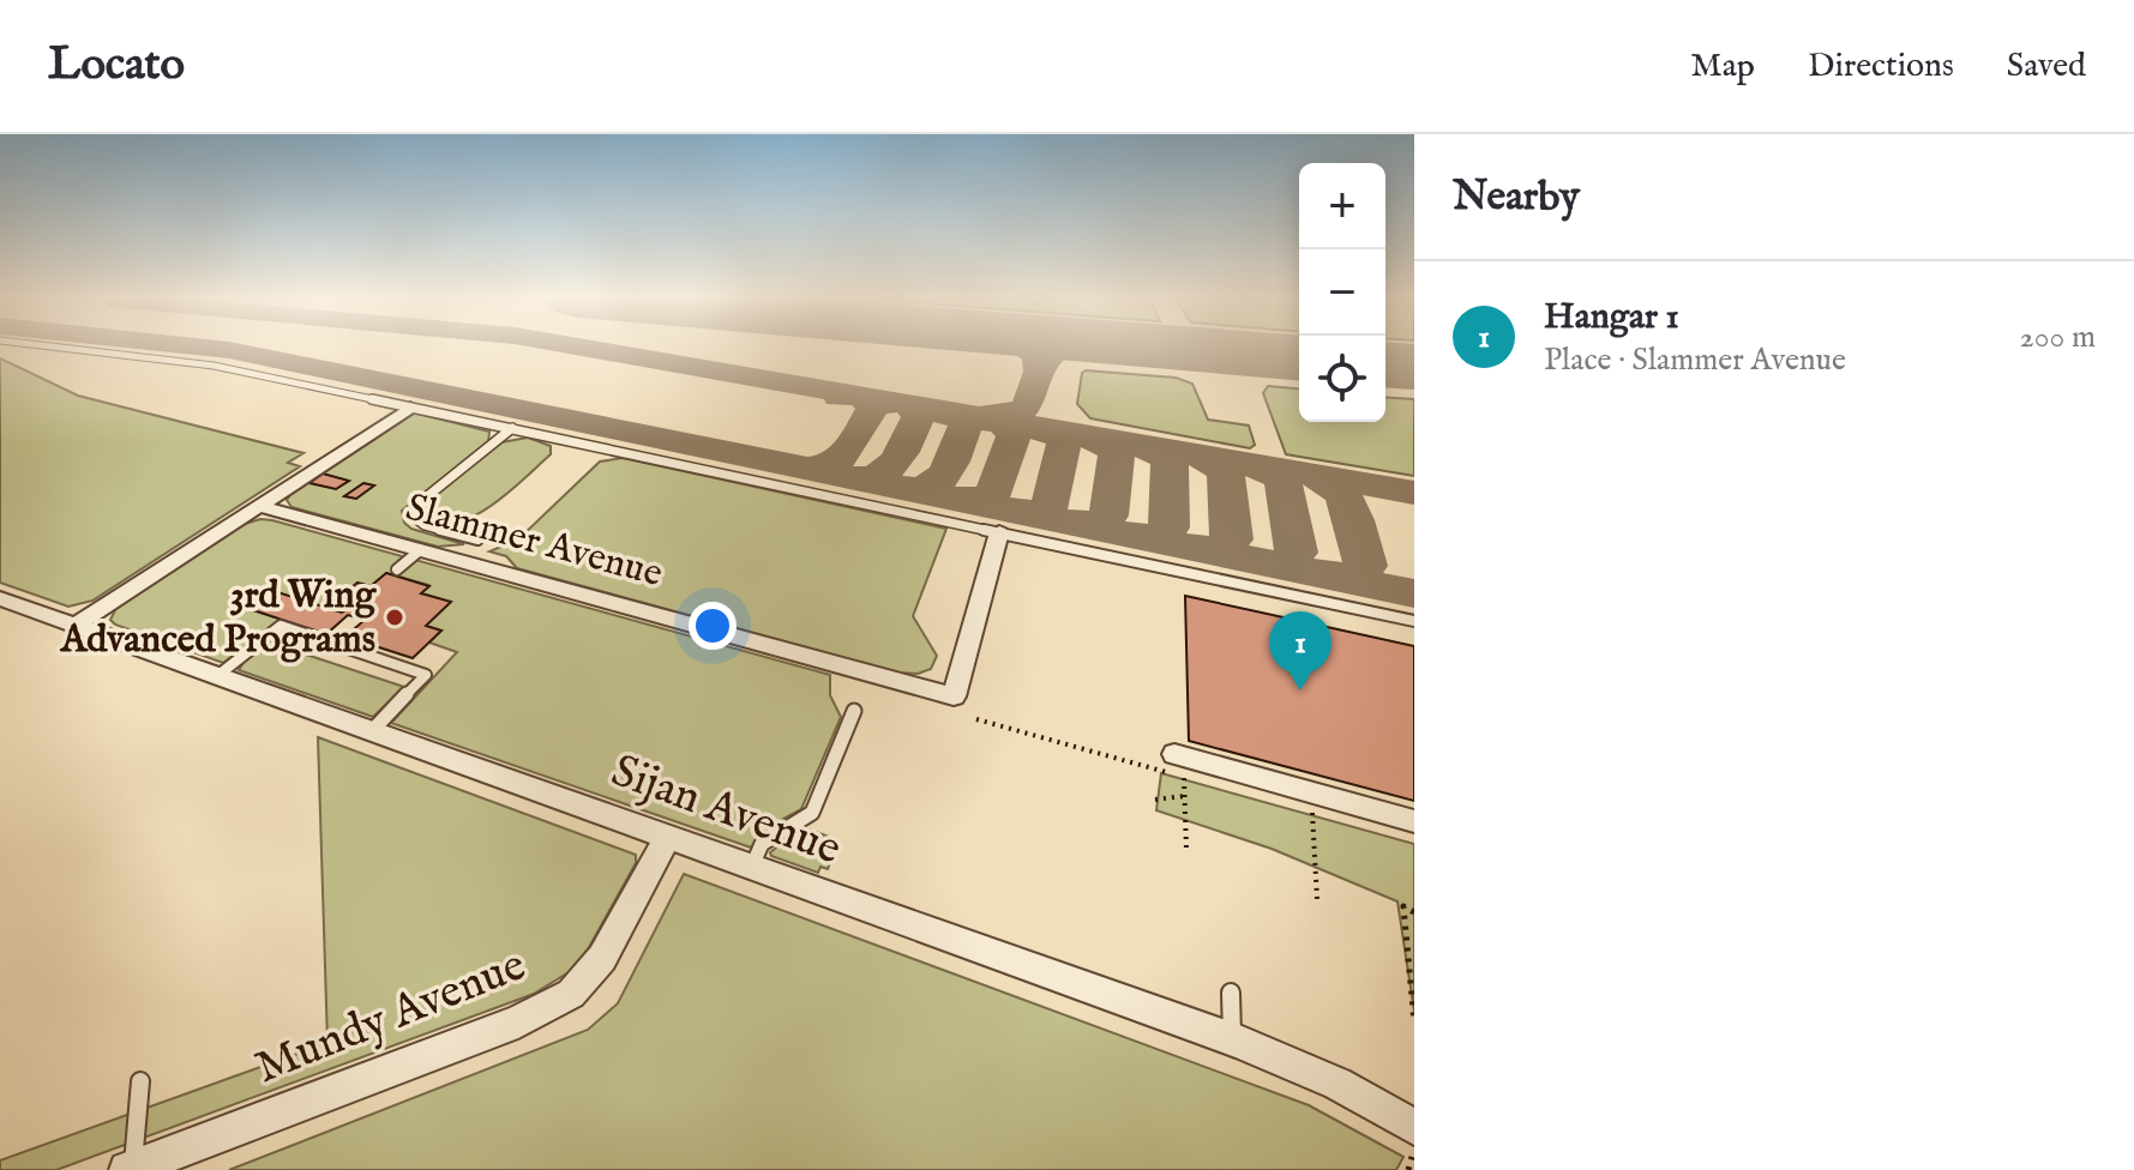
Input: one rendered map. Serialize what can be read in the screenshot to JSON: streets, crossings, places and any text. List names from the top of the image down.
{
  "streets": {
    "street": ["Slammer Avenue", "Sijan Avenue", "Mundy Avenue"]
  },
  "crossings": [
    ["Sijan Avenue", "Mundy Avenue"]
  ],
  "places": ["3rd Wing Advanced Programs"],
  "page": {
    "header": "Locato",
    "nav": ["Map", "Directions", "Saved"],
    "heading": "Nearby",
    "map_buttons": ["+", "−"],
    "list": [
      {
        "mark": "1",
        "name": "Hangar 1",
        "note": "Place · Slammer Avenue",
        "value": "200 m"
      }
    ],
    "pins": "1"
  }
}
